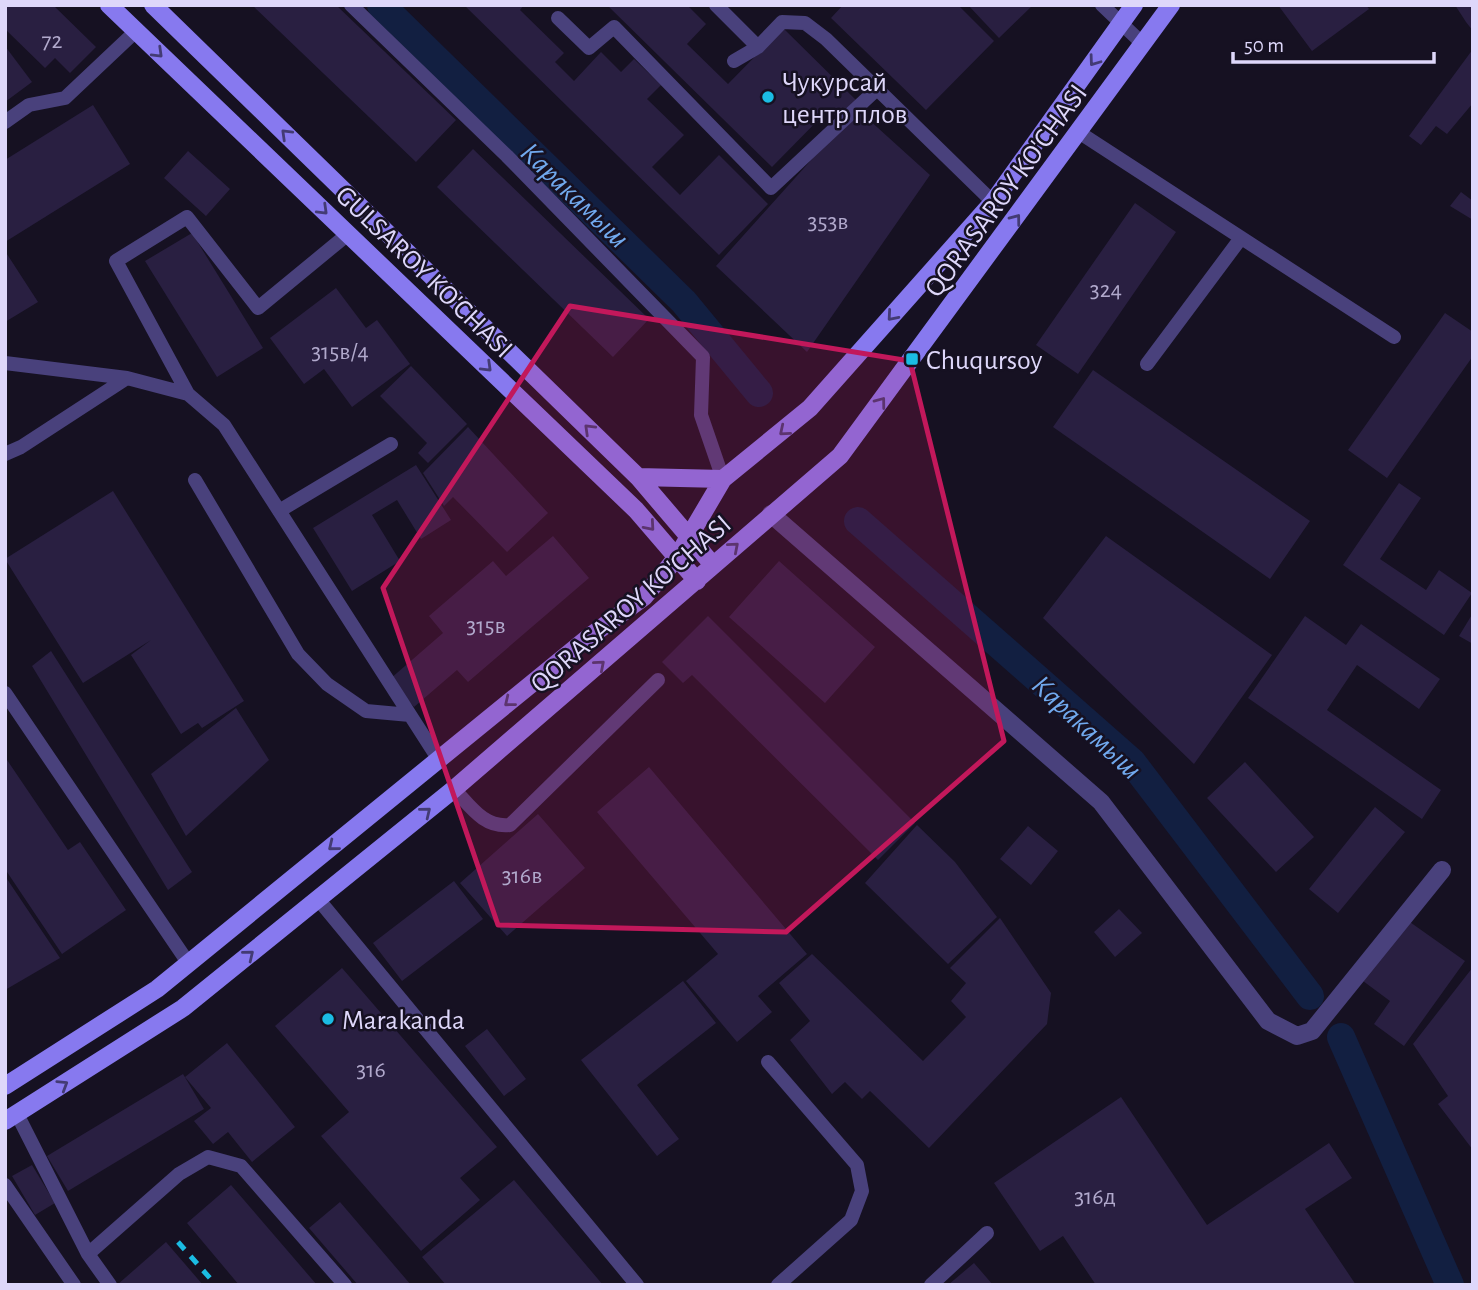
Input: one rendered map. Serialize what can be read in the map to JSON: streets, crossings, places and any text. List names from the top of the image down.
{
  "streets": {
    "main road": ["QORASAROY KO'CHASI", "GULSAROY KO'CHASI"]
  },
  "crossings": [
    ["QORASAROY KO'CHASI", "GULSAROY KO'CHASI"]
  ],
  "water": ["Каракамыш"],
  "places": {
    "other": ["Чукурсай центр плов", "Marakanda"],
    "transit": ["Chuqursoy"]
  },
  "house_numbers": [
    "72",
    "353в",
    "324",
    "315в/4",
    "315в",
    "316в",
    "316",
    "316д"
  ],
  "scale_bar": "50 m"
}
